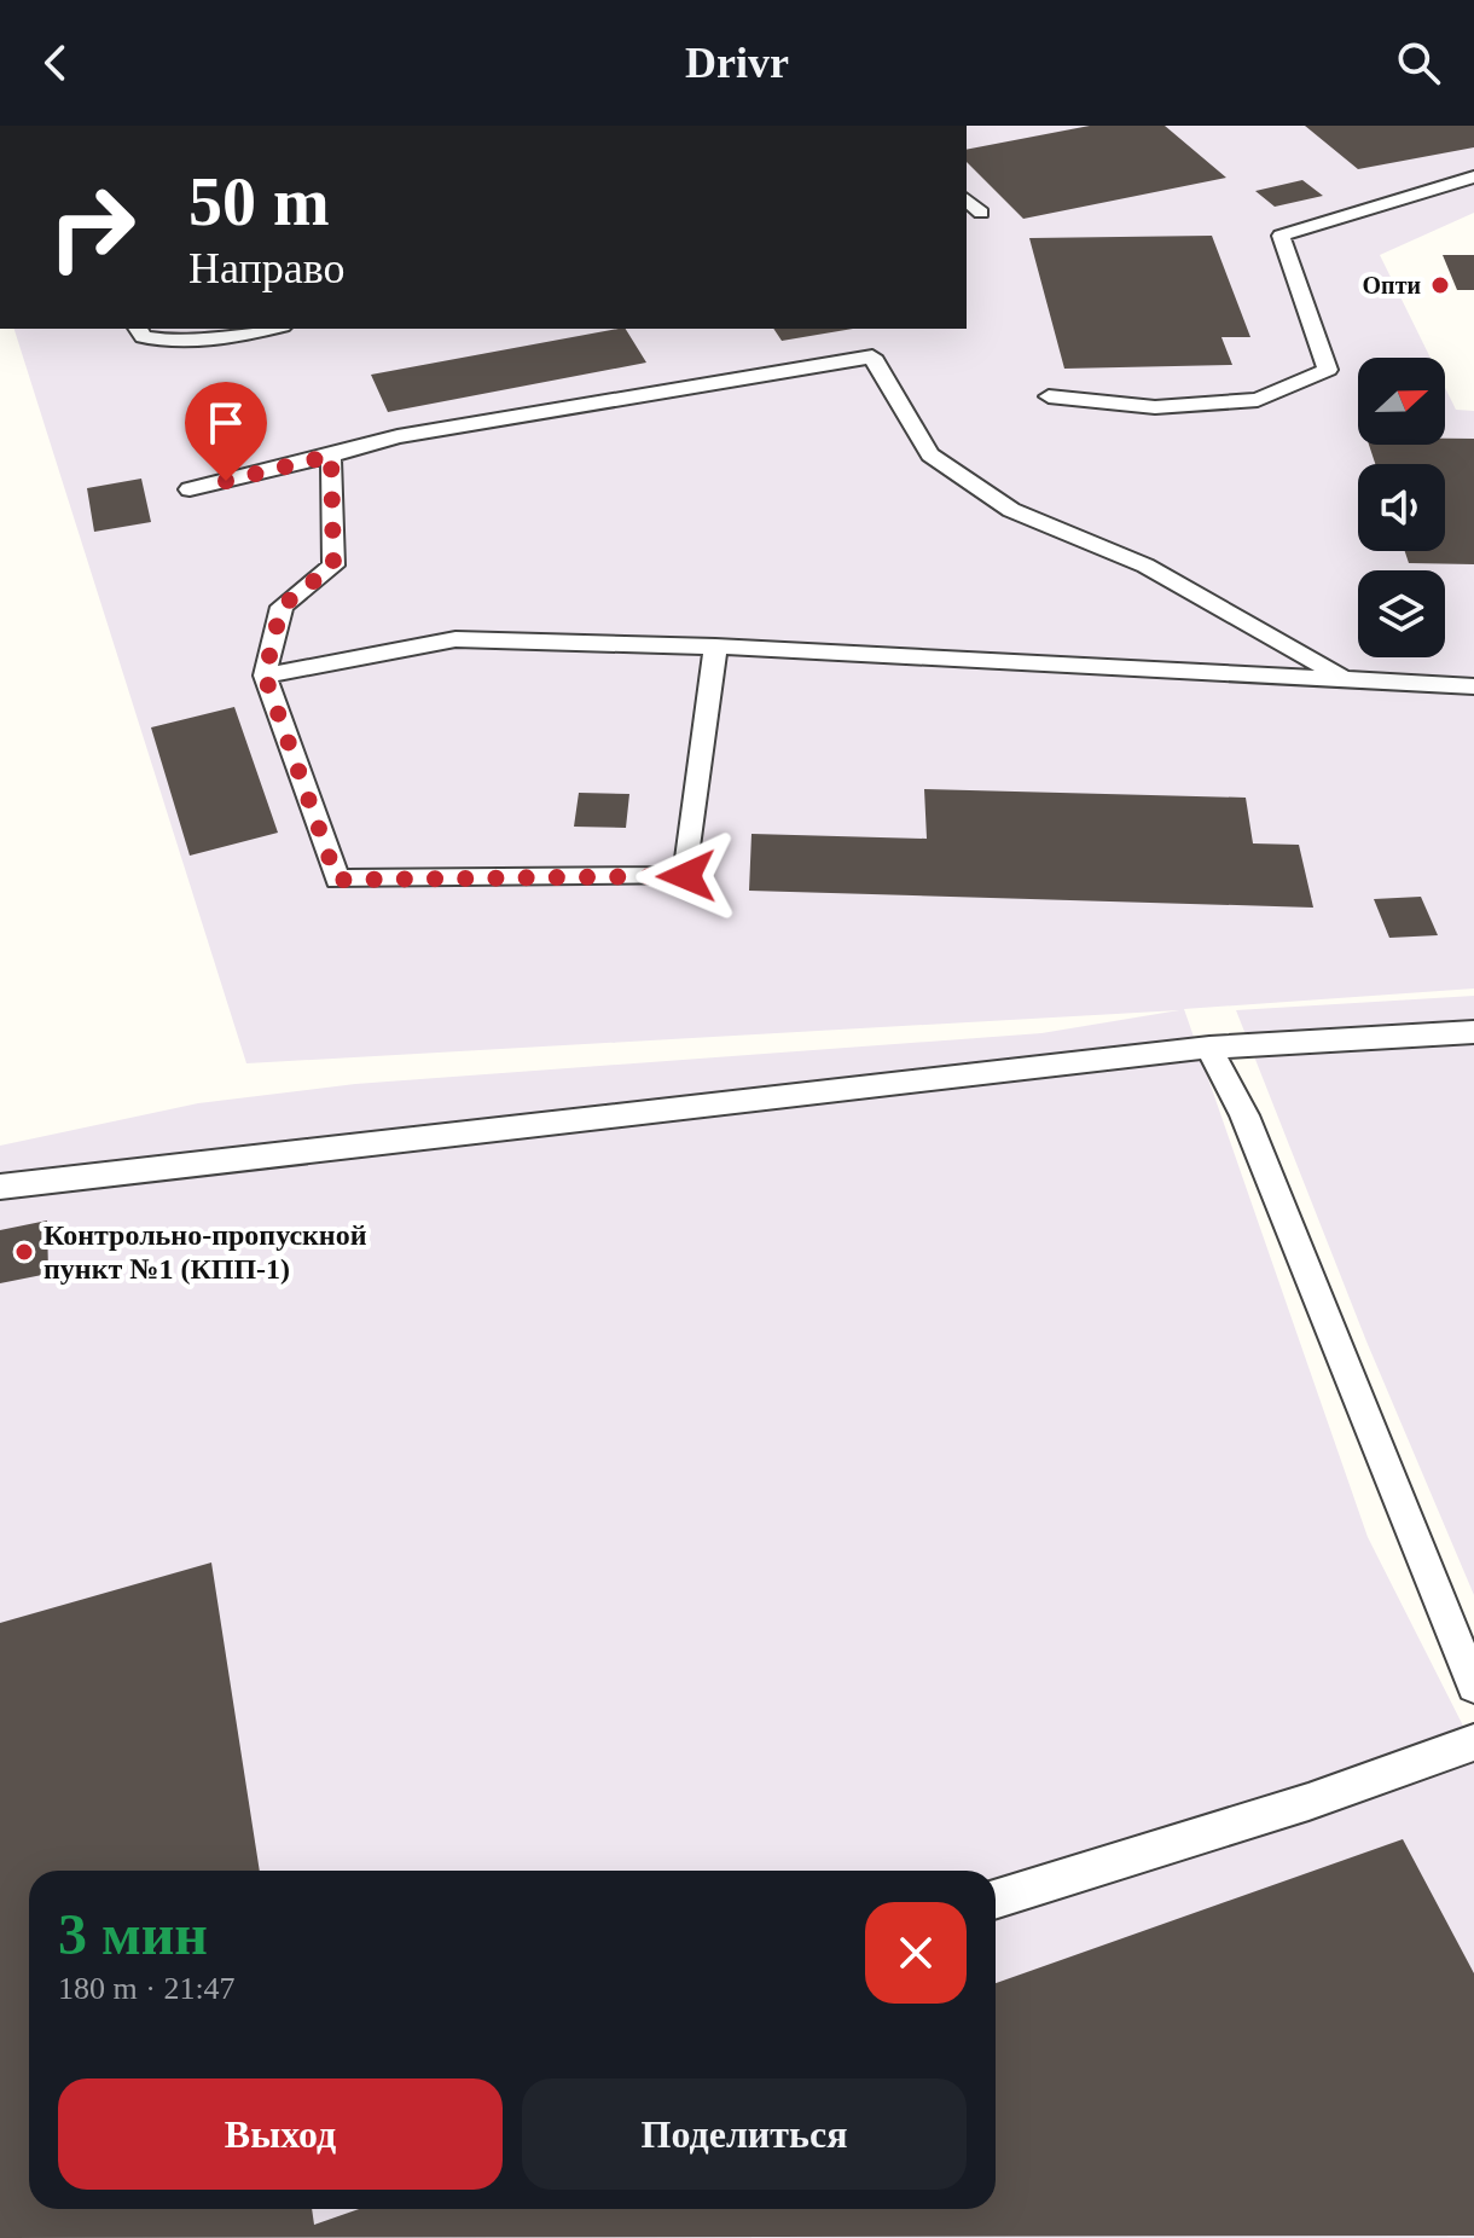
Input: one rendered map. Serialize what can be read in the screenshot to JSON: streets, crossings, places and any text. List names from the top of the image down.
{
  "places": ["Опти", "Контрольно-пропускной пункт №1 (КПП-1)"],
  "north": "right",
  "page": {
    "header": "Drivr",
    "turn": ["50 m", "Направо"],
    "heading": ["3 мин", "180 m · 21:47"],
    "buttons": ["Выход", "Поделиться"]
  }
}
